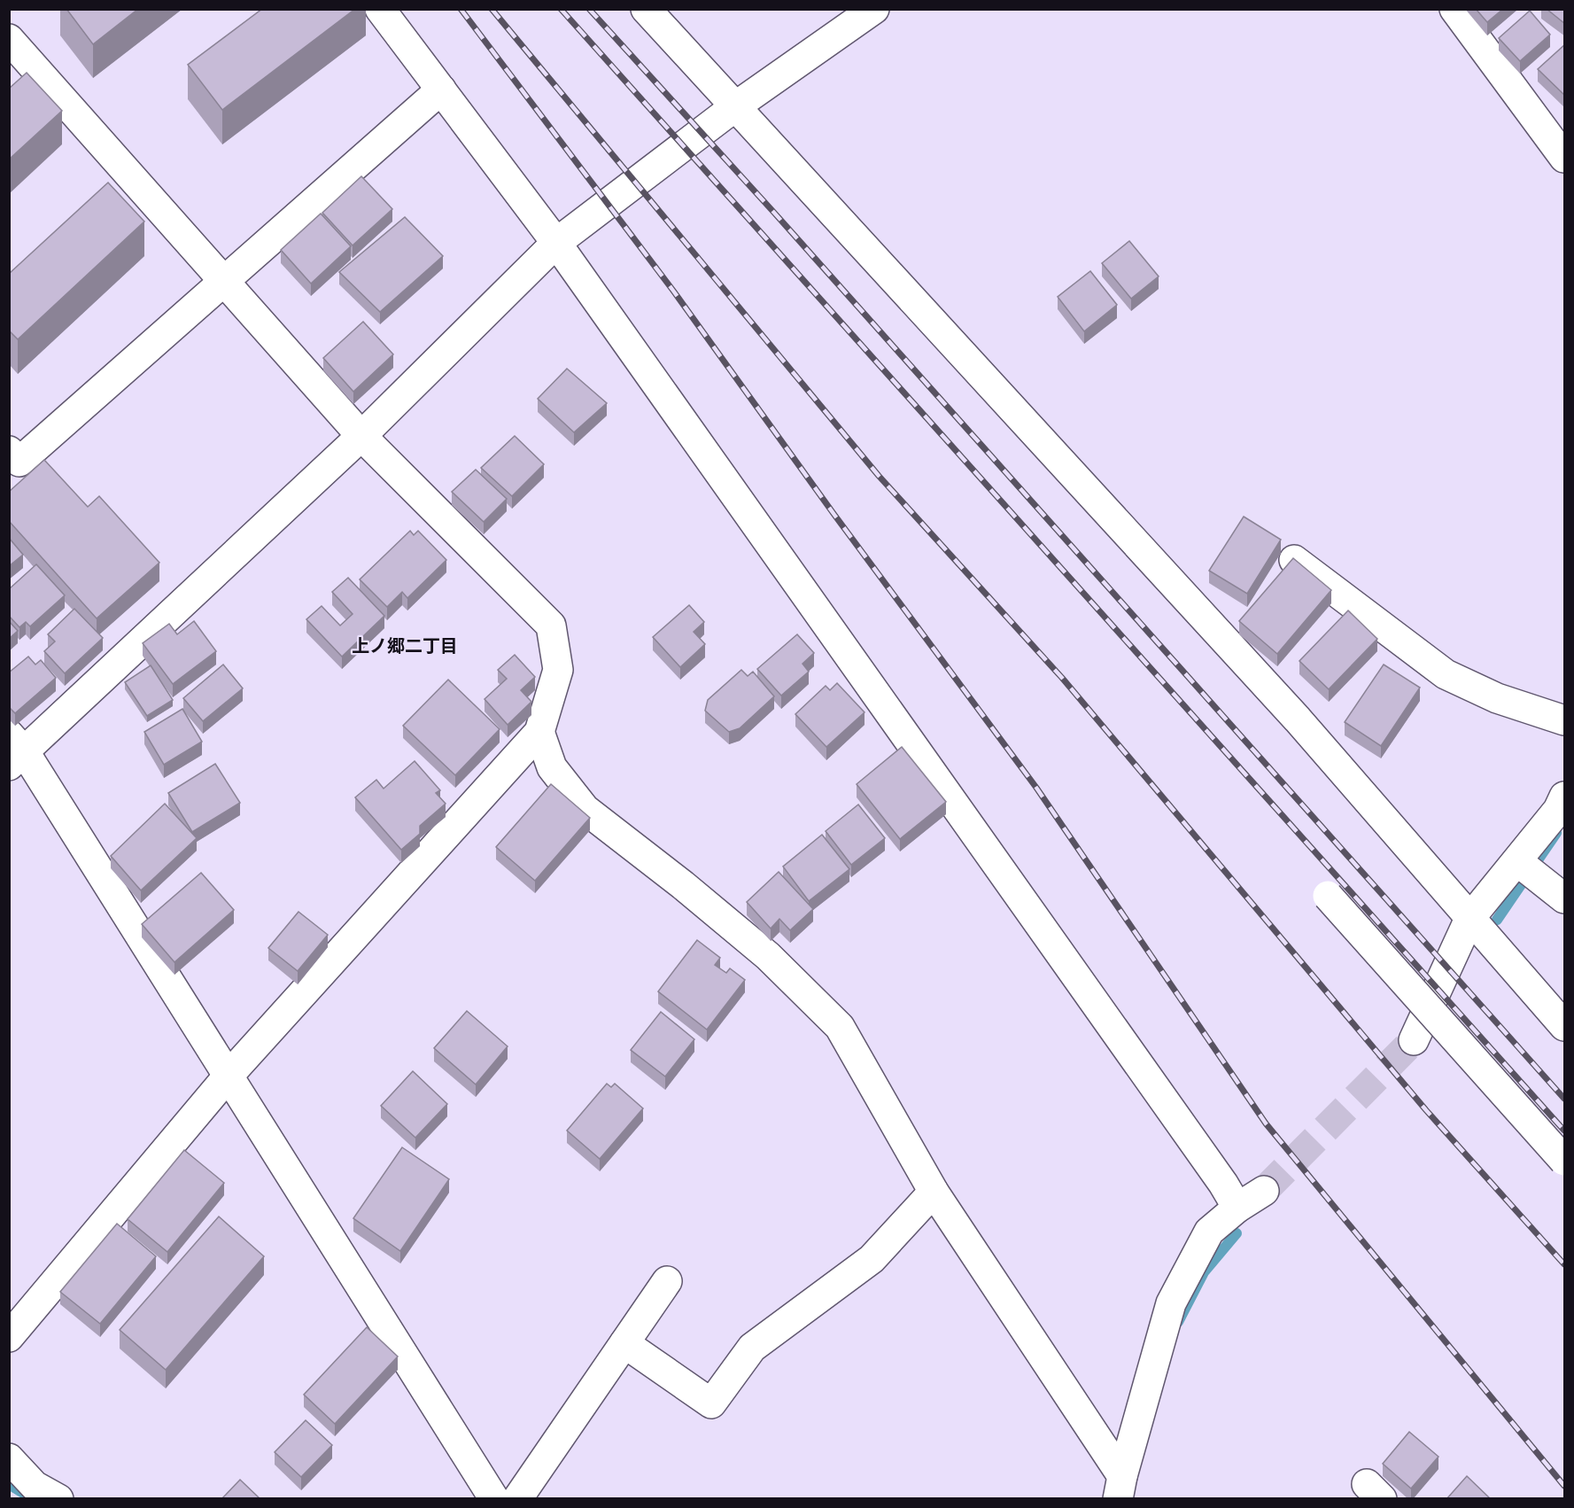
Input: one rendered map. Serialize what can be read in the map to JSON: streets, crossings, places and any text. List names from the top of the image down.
{
  "districts": ["上ノ郷二丁目"]
}
